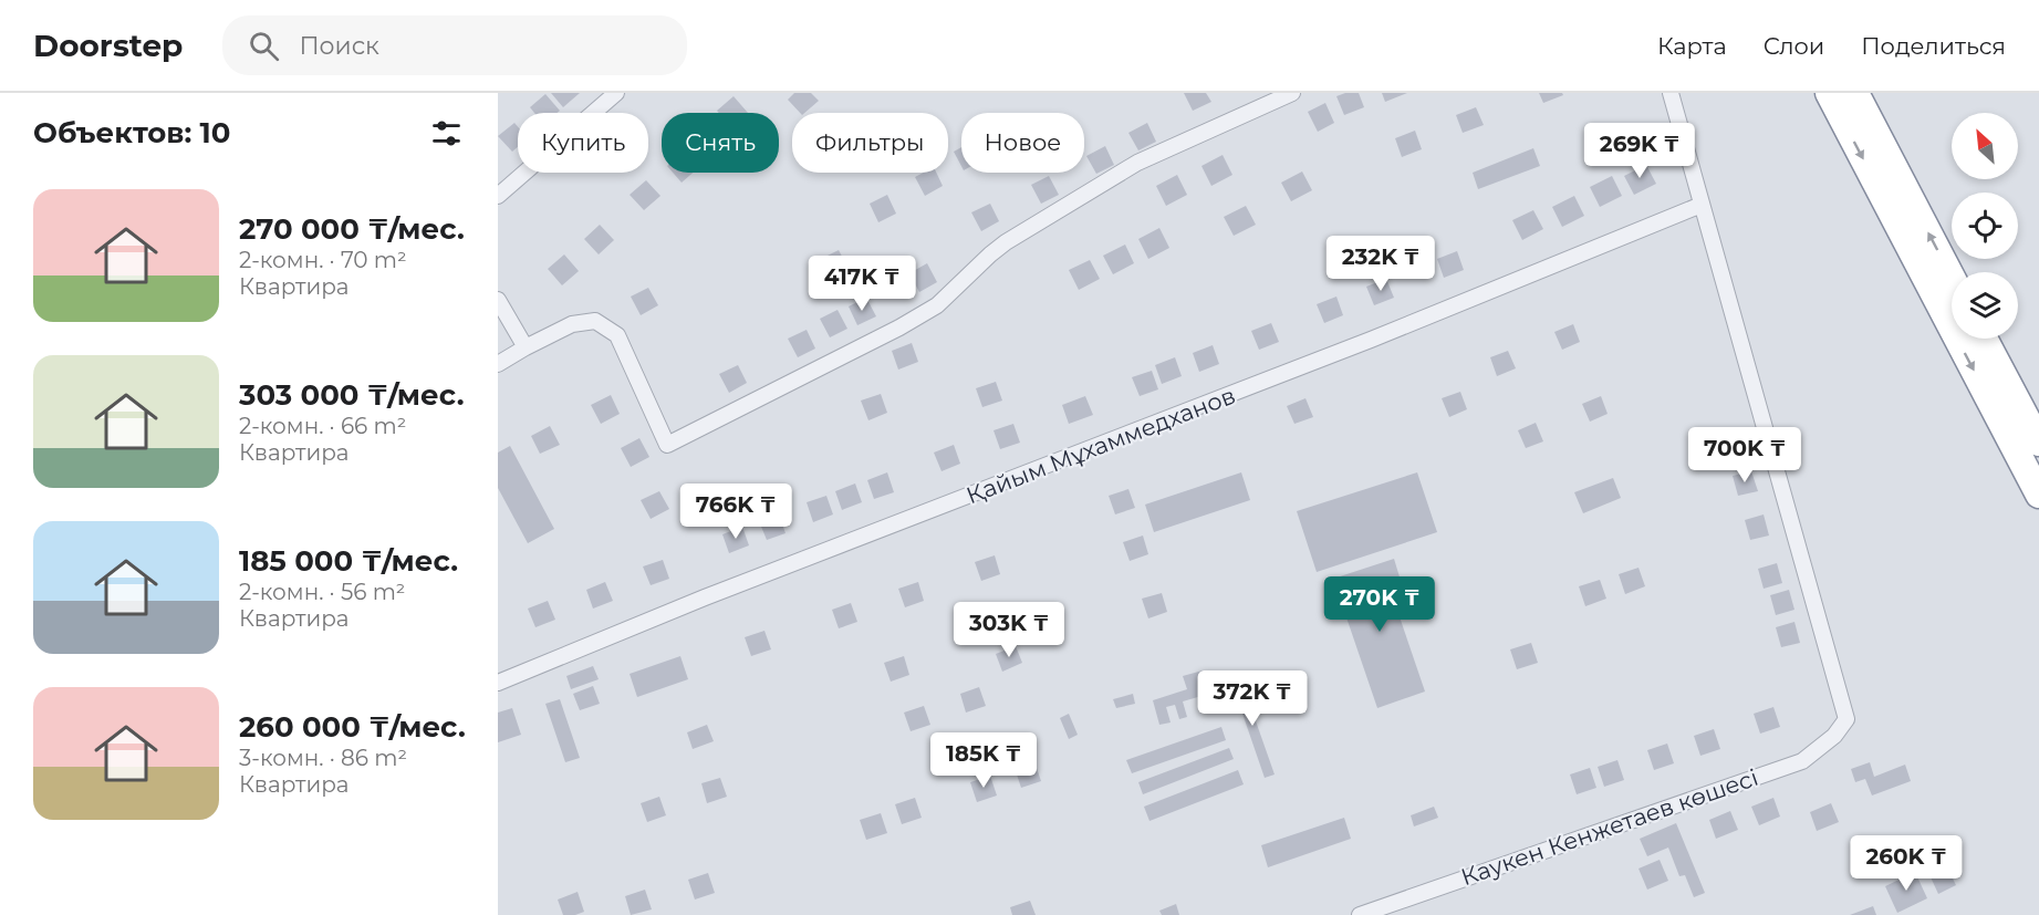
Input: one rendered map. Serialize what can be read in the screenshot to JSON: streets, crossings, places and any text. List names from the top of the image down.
{
  "streets": {
    "street": ["Қайым Мұхаммедханов", "Каукен Кенжетаев көшесі"]
  },
  "crossings": [
    ["Қайым Мұхаммедханов", "Каукен Кенжетаев көшесі"]
  ],
  "north": "top left",
  "page": {
    "header": "Doorstep",
    "search": "Поиск",
    "nav": ["Карта", "Слои", "Поделиться"],
    "heading": "Объектов: 10",
    "chip": [
      "Купить",
      "Снять",
      "Фильтры",
      "Новое"
    ],
    "price": [
      "269K ₸",
      "232K ₸",
      "417K ₸",
      "700K ₸",
      "766K ₸",
      "270K ₸",
      "303K ₸",
      "372K ₸",
      "185K ₸",
      "260K ₸"
    ],
    "list": [
      {
        "name": "270 000 ₸/мес.",
        "note": "2-комн. · 70 m² · Квартира"
      },
      {
        "name": "303 000 ₸/мес.",
        "note": "2-комн. · 66 m² · Квартира"
      },
      {
        "name": "185 000 ₸/мес.",
        "note": "2-комн. · 56 m² · Квартира"
      },
      {
        "name": "260 000 ₸/мес.",
        "note": "3-комн. · 86 m² · Квартира"
      }
    ]
  }
}
